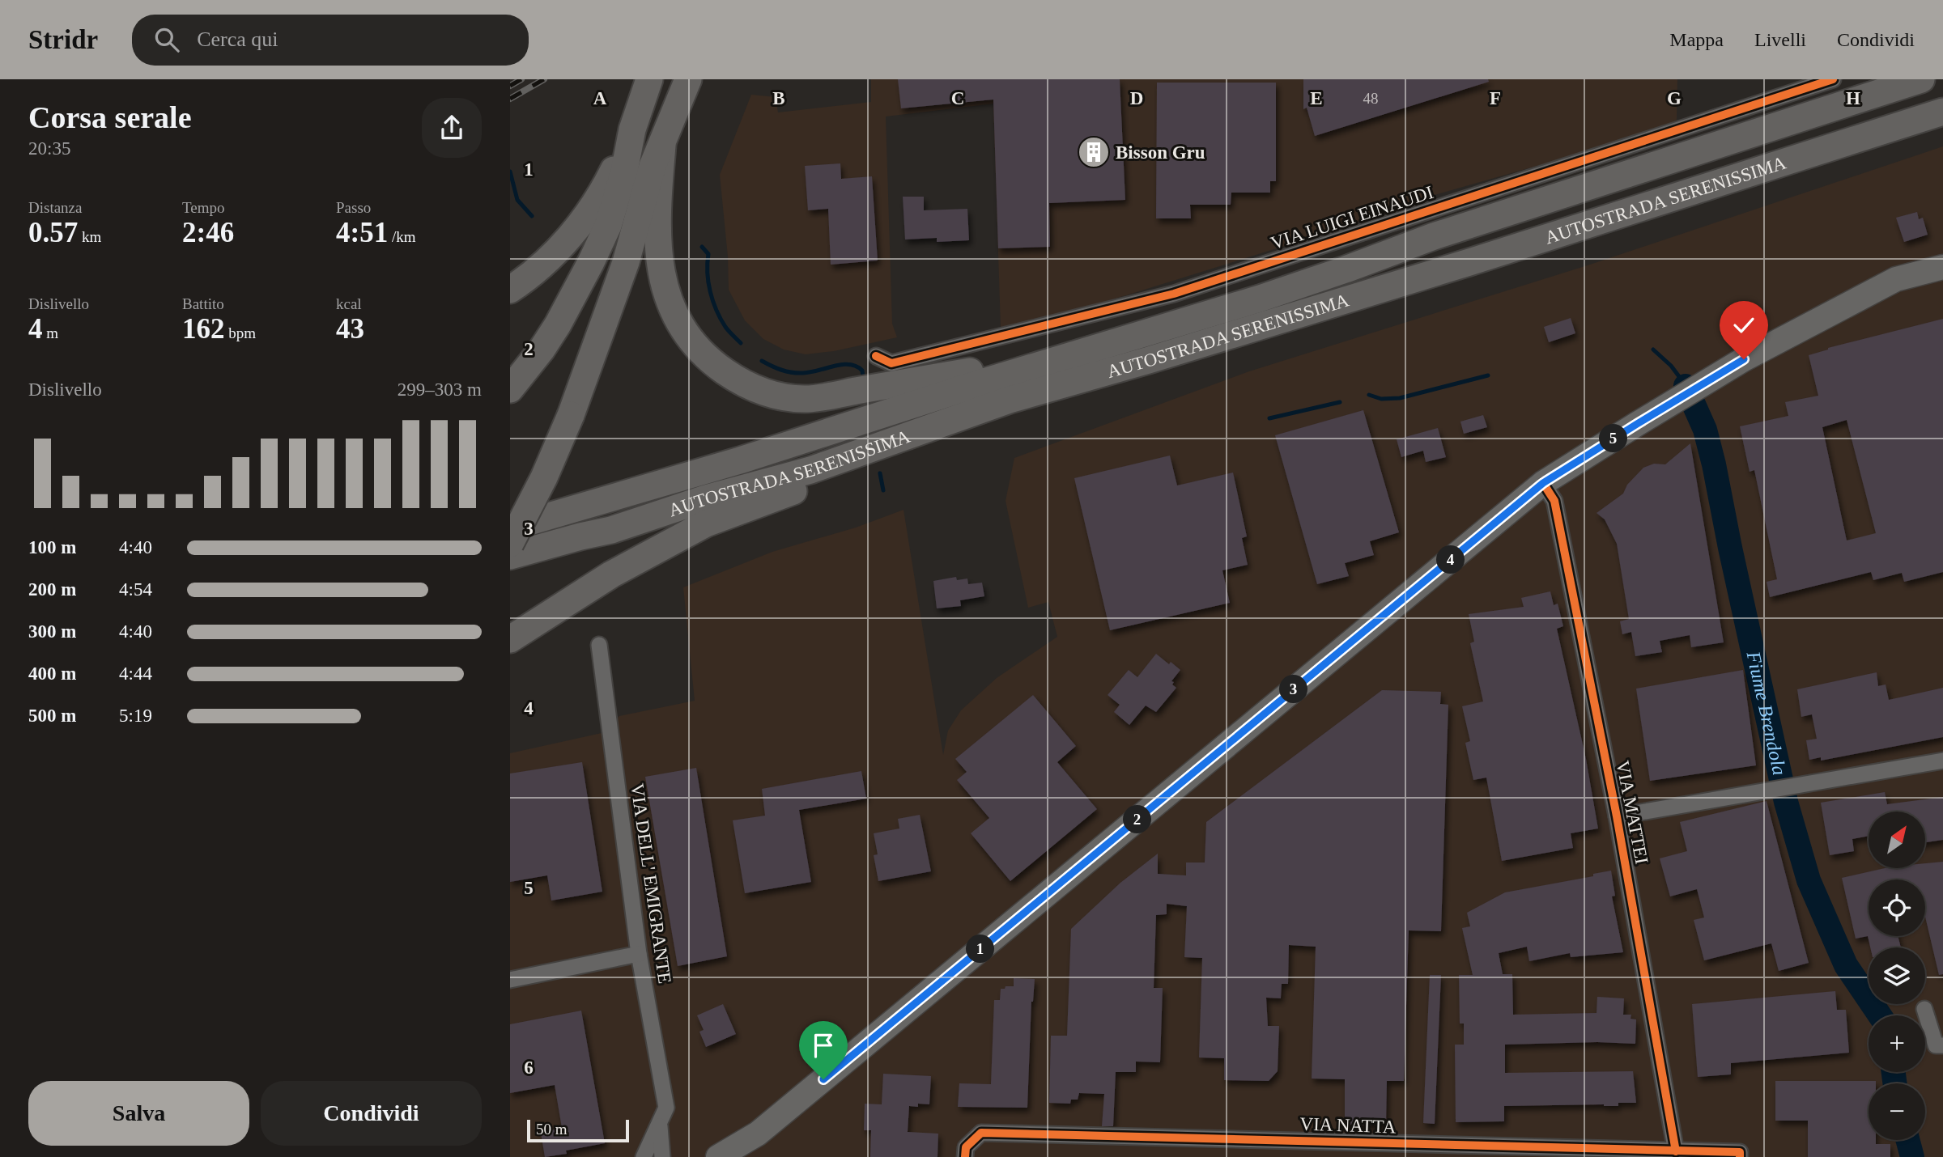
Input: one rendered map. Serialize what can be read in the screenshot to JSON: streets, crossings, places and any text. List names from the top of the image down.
{
  "streets": {
    "highway": ["AUTOSTRADA SERENISSIMA"],
    "street": [
      "VIA LUIGI EINAUDI",
      "VIA MATTEI",
      "VIA DELL' EMIGRANTE",
      "VIA NATTA"
    ]
  },
  "crossings": [
    ["VIA MATTEI", "VIA NATTA"]
  ],
  "water": ["Fiume Brendola"],
  "places": {
    "building": ["Bisson Gru"]
  },
  "house_numbers": ["48"],
  "scale_bar": "50 m",
  "north": "top right",
  "page": {
    "header": "Stridr",
    "search": "Cerca qui",
    "nav": ["Mappa", "Livelli", "Condividi"],
    "heading": ["Corsa serale", "20:35"],
    "stats": [
      ["Distanza", "0.57 km"],
      ["Tempo", "2:46"],
      ["Passo", "4:51 /km"],
      ["Dislivello", "4 m"],
      ["Battito", "162 bpm"],
      ["kcal", "43"]
    ],
    "chart": ["Dislivello", "299–303 m"],
    "pins": [
      "5",
      "4",
      "3",
      "2",
      "1"
    ],
    "list": [
      {
        "name": "100 m",
        "note": "4:40"
      },
      {
        "name": "200 m",
        "note": "4:54"
      },
      {
        "name": "300 m",
        "note": "4:40"
      },
      {
        "name": "400 m",
        "note": "4:44"
      },
      {
        "name": "500 m",
        "note": "5:19"
      }
    ],
    "map_buttons": ["+", "−"],
    "buttons": ["Salva", "Condividi"],
    "scale": "50 m"
  },
  "grid": {
    "columns": [
      "A",
      "B",
      "C",
      "D",
      "E",
      "F",
      "G",
      "H"
    ],
    "rows": [
      "1",
      "2",
      "3",
      "4",
      "5",
      "6"
    ]
  }
}
